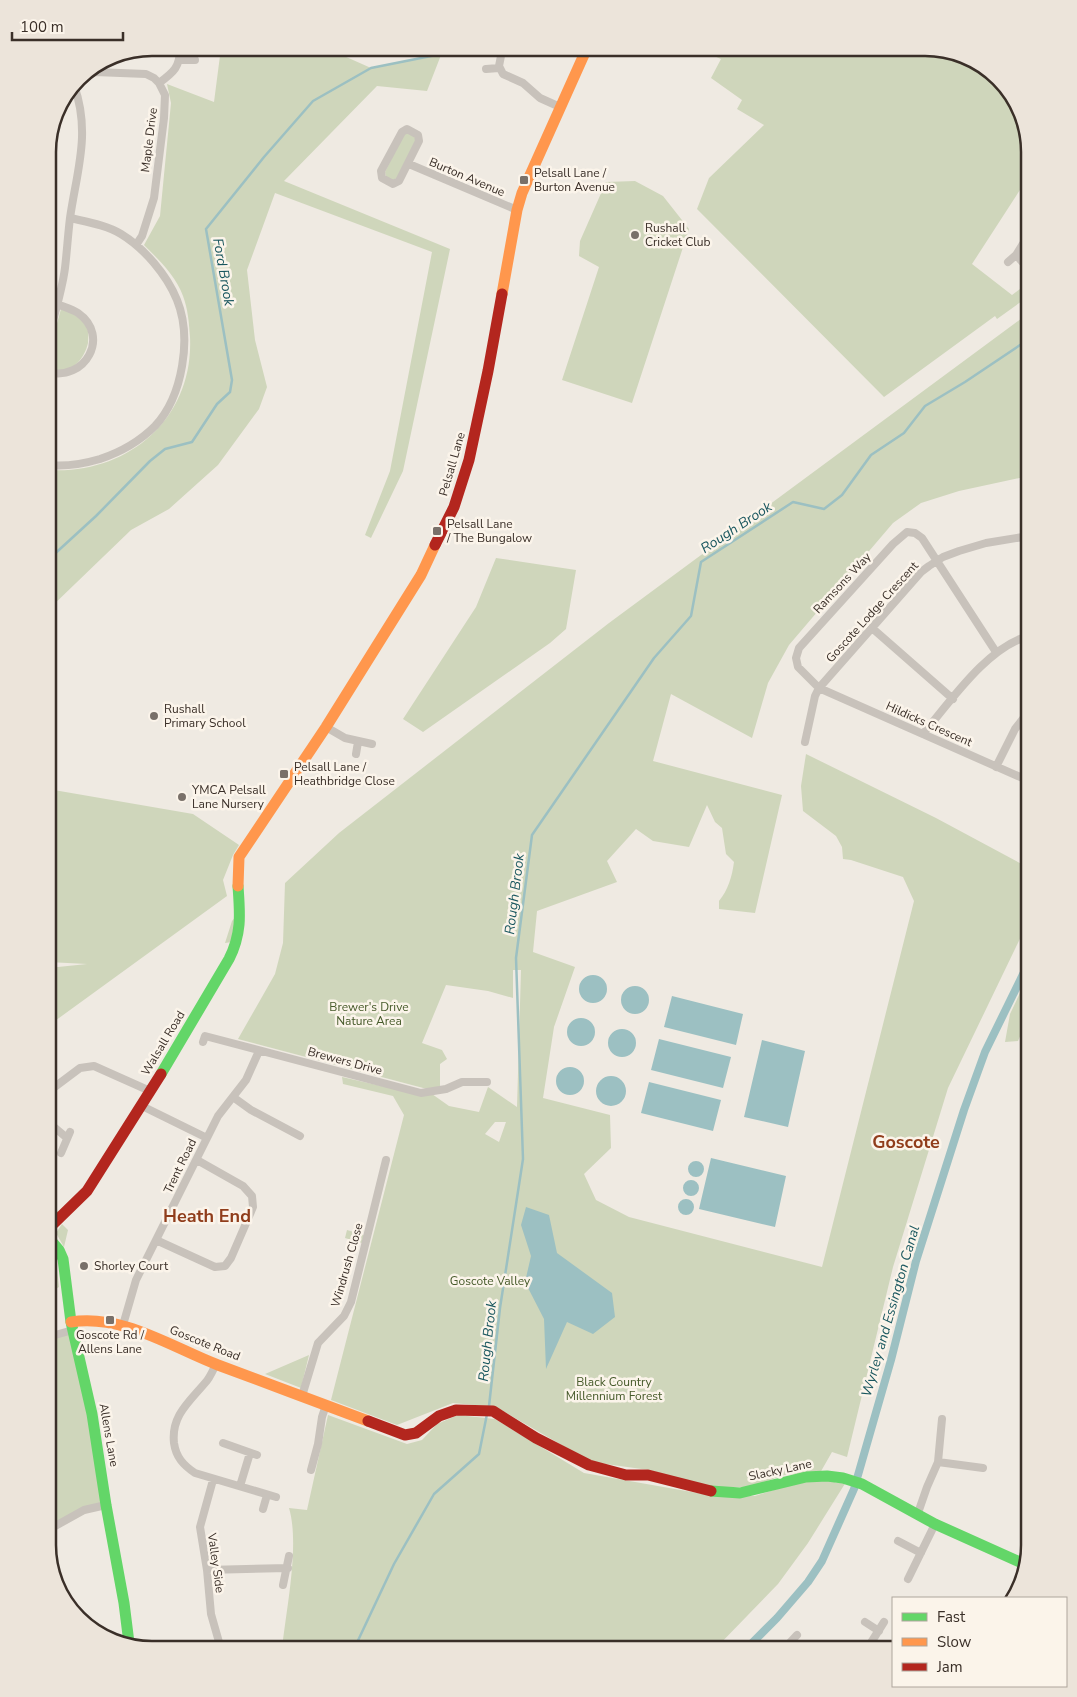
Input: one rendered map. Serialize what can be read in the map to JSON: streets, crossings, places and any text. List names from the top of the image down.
{
  "streets": {
    "street": [
      "Maple Drive",
      "Burton Avenue",
      "Pelsall Lane",
      "Ramsons Way",
      "Goscote Lodge Crescent",
      "Hildicks Crescent",
      "Walsall Road",
      "Brewers Drive",
      "Trent Road",
      "Windrush Close",
      "Goscote Road",
      "Allens Lane",
      "Slacky Lane",
      "Valley Side"
    ]
  },
  "crossings": [
    ["Burton Avenue", "Pelsall Lane"],
    ["Pelsall Lane", "Walsall Road"],
    ["Ramsons Way", "Goscote Lodge Crescent"],
    ["Ramsons Way", "Hildicks Crescent"],
    ["Goscote Lodge Crescent", "Hildicks Crescent"],
    ["Brewers Drive", "Trent Road"],
    ["Trent Road", "Goscote Road"],
    ["Windrush Close", "Goscote Road"],
    ["Goscote Road", "Allens Lane"],
    ["Goscote Road", "Slacky Lane"]
  ],
  "districts": ["Goscote", "Heath End"],
  "water": ["Ford Brook", "Rough Brook", "Wyrley and Essington Canal"],
  "parks": ["Brewer's Drive Nature Area", "Goscote Valley", "Black Country Millennium Forest"],
  "places": {
    "transit": [
      "Pelsall Lane / Burton Avenue",
      "Pelsall Lane / The Bungalow",
      "Pelsall Lane / Heathbridge Close",
      "Goscote Rd / Allens Lane"
    ],
    "other": [
      "Rushall Cricket Club",
      "Rushall Primary School",
      "YMCA Pelsall Lane Nursery",
      "Shorley Court"
    ]
  },
  "legend": ["Fast", "Slow", "Jam"],
  "scale_bar": "100 m"
}
